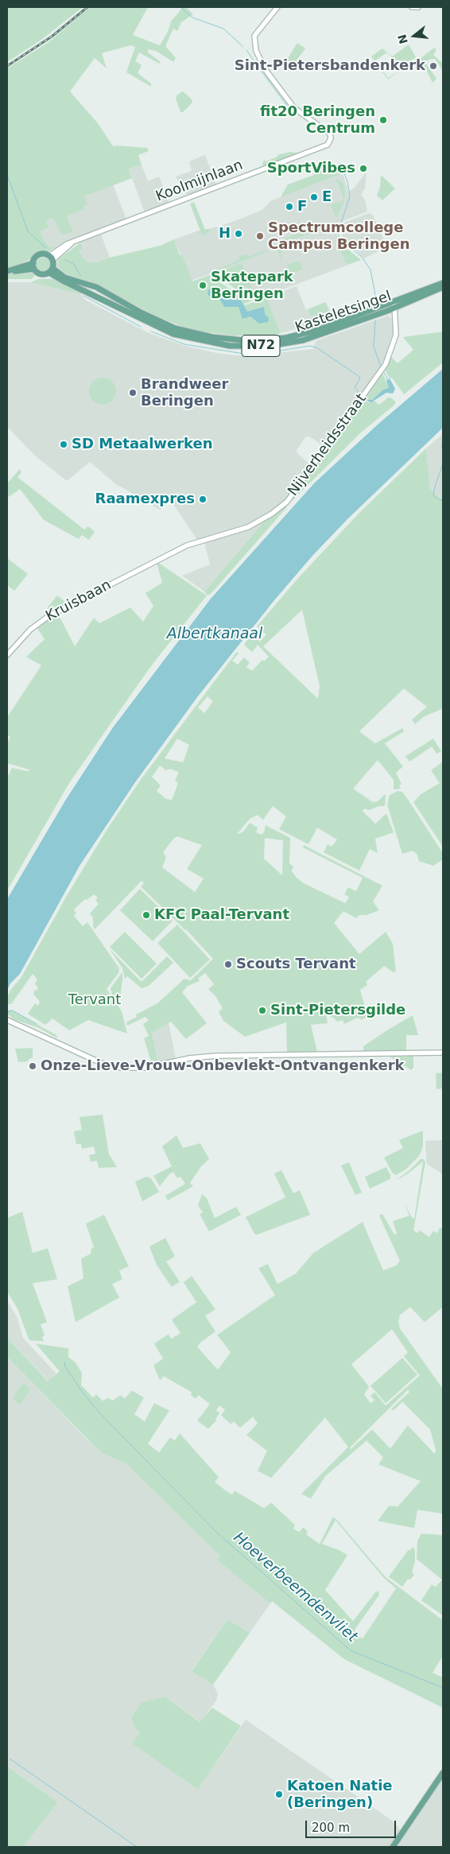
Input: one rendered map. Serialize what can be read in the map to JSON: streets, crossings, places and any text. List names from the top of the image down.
{
  "streets": {
    "main road": ["Kasteletsingel", "N72"],
    "street": ["Koolmijnlaan", "Nijverheidsstraat", "Kruisbaan"]
  },
  "crossings": [
    ["Koolmijnlaan", "Kasteletsingel"],
    ["Koolmijnlaan", "N72"],
    ["Kasteletsingel", "N72"],
    ["Kasteletsingel", "Nijverheidsstraat"],
    ["Nijverheidsstraat", "Kruisbaan"]
  ],
  "water": ["Albertkanaal", "Hoeverbeemdenvliet"],
  "parks": ["Tervant"],
  "places": [
    "Sint-Pietersbandenkerk",
    "fit20 Beringen Centrum",
    "SportVibes",
    "E",
    "F",
    "H",
    "Spectrumcollege Campus Beringen",
    "Skatepark Beringen",
    "Brandweer Beringen",
    "SD Metaalwerken",
    "Raamexpres",
    "KFC Paal-Tervant",
    "Scouts Tervant",
    "Sint-Pietersgilde",
    "Onze-Lieve-Vrouw-Onbevlekt-Ontvangenkerk",
    "Katoen Natie (Beringen)"
  ],
  "scale_bar": "200 m",
  "north": "left"
}
